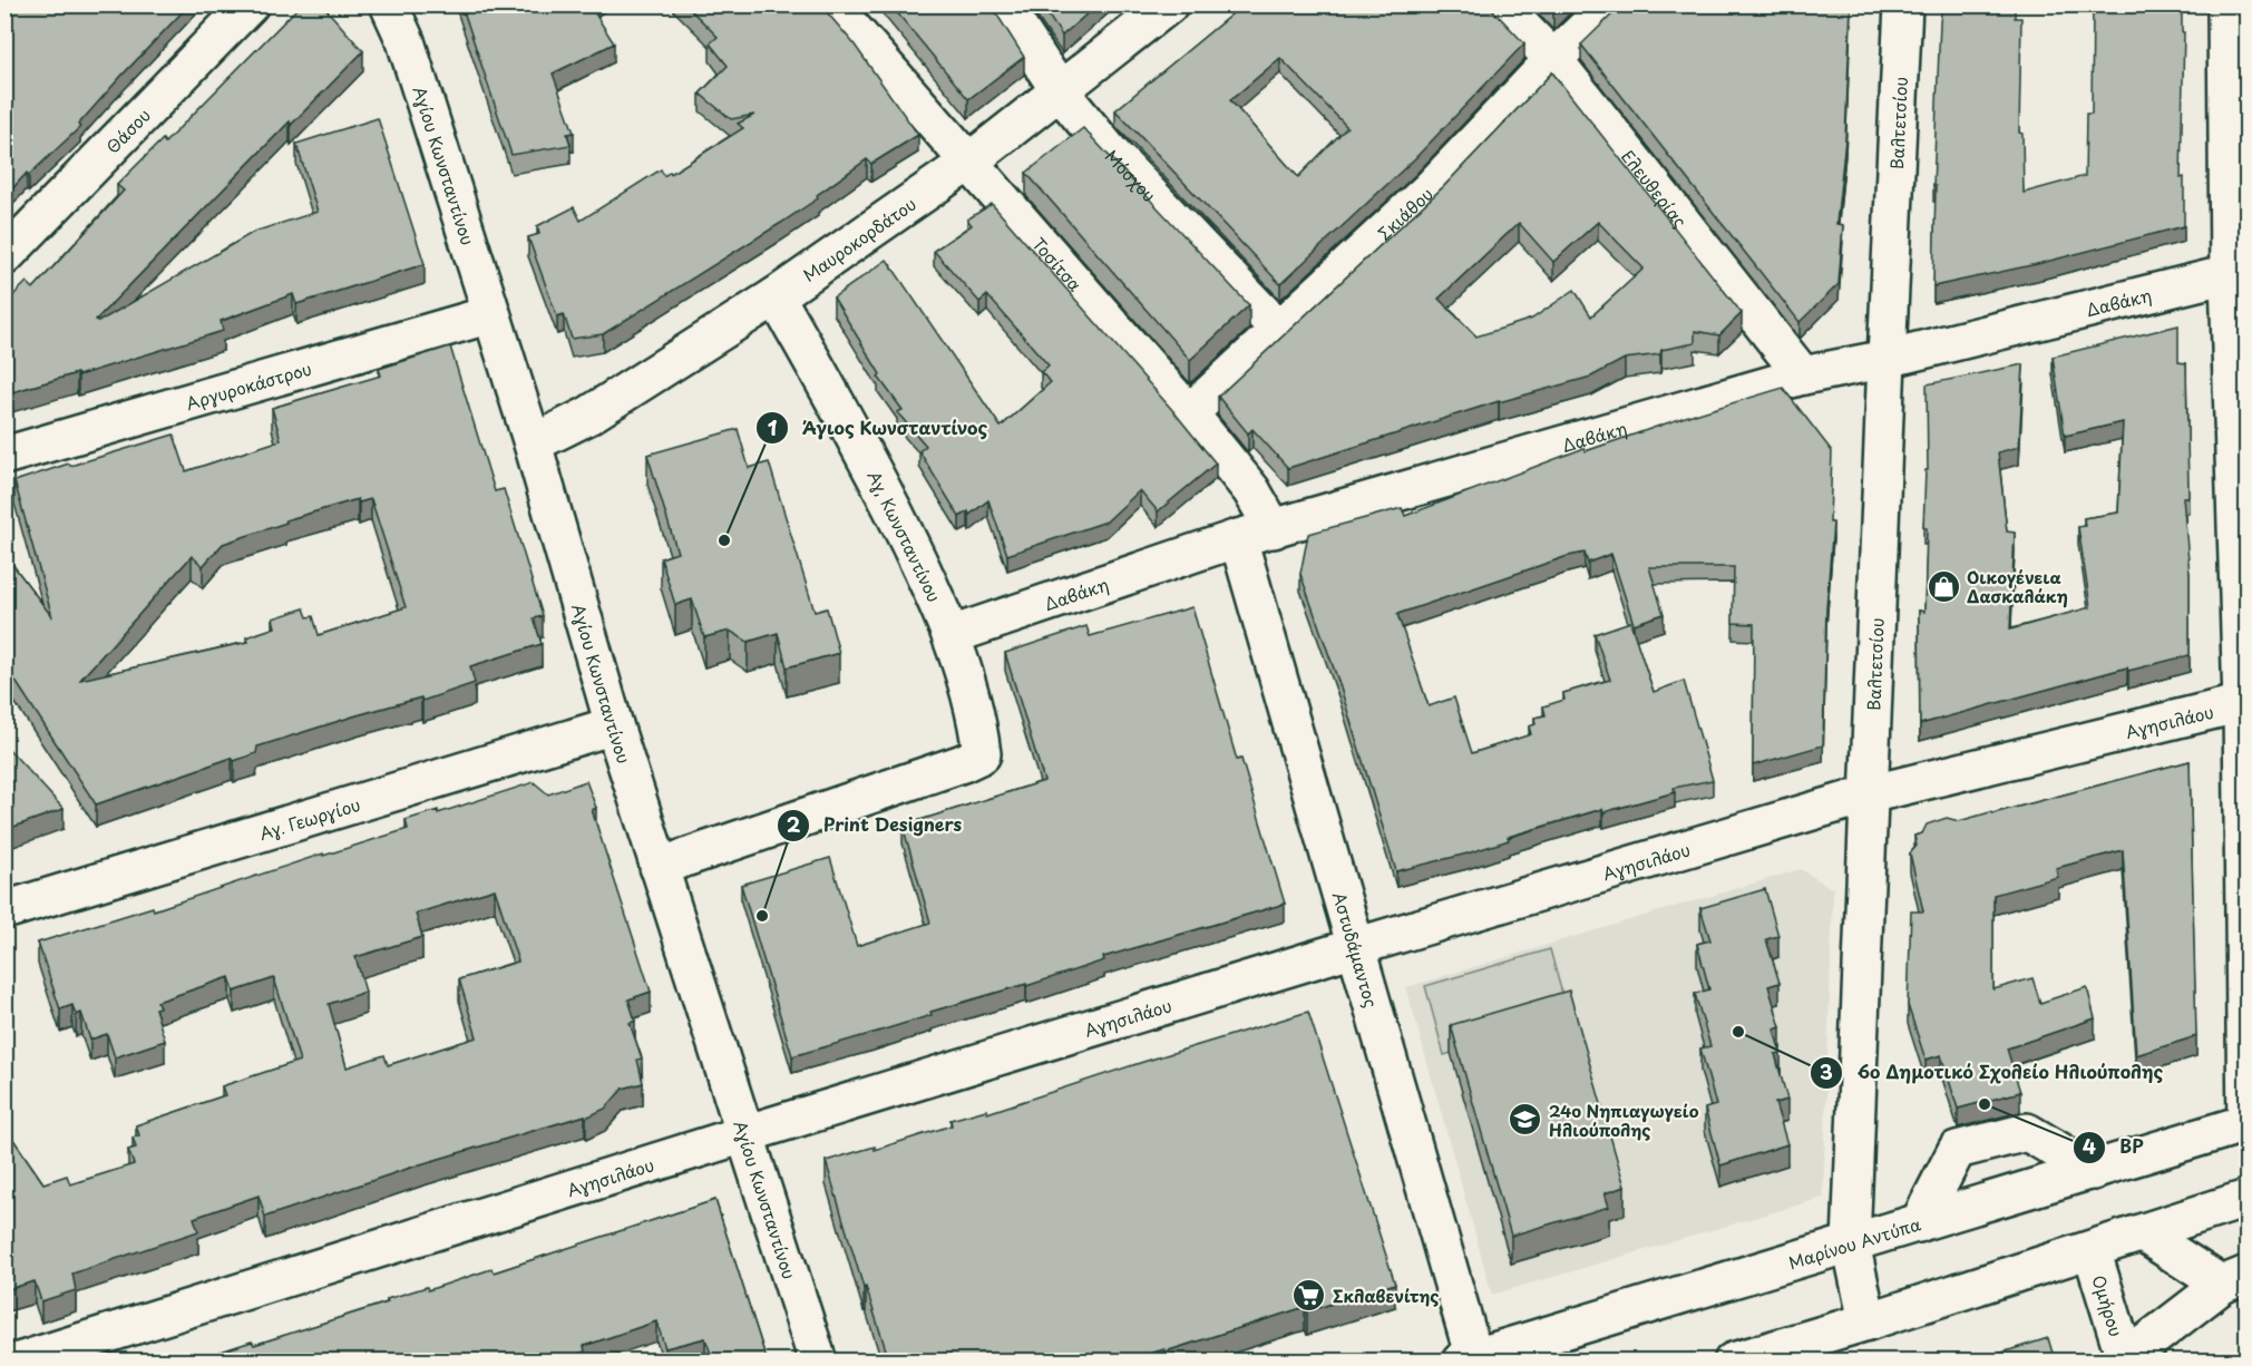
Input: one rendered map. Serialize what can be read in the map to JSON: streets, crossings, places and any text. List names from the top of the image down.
{
  "streets": {
    "street": [
      "Βαλτετσίου",
      "Θάσου",
      "Αγίου Κωνσταντίνου",
      "Μόσχου",
      "Ελευθερίας",
      "Σκιάθου",
      "Μαυροκορδάτου",
      "Τοσίτσα",
      "Δαβάκη",
      "Αργυροκάστρου",
      "Αγ, Κωνσταντίνου",
      "Αγησιλάου",
      "Αγ. Γεωργίου",
      "Αστυδάμαντος",
      "Μαρίνου Αντύπα",
      "Ομήρου"
    ]
  },
  "crossings": [
    ["Βαλτετσίου", "Δαβάκη"],
    ["Βαλτετσίου", "Αγησιλάου"],
    ["Βαλτετσίου", "Μαρίνου Αντύπα"],
    ["Αγίου Κωνσταντίνου", "Μαυροκορδάτου"],
    ["Αγίου Κωνσταντίνου", "Αργυροκάστρου"],
    ["Αγίου Κωνσταντίνου", "Αγ, Κωνσταντίνου"],
    ["Αγίου Κωνσταντίνου", "Αγησιλάου"],
    ["Αγίου Κωνσταντίνου", "Αγ. Γεωργίου"],
    ["Μόσχου", "Σκιάθου"],
    ["Μόσχου", "Μαυροκορδάτου"],
    ["Ελευθερίας", "Σκιάθου"],
    ["Ελευθερίας", "Δαβάκη"],
    ["Σκιάθου", "Τοσίτσα"],
    ["Μαυροκορδάτου", "Τοσίτσα"],
    ["Μαυροκορδάτου", "Αγ, Κωνσταντίνου"],
    ["Τοσίτσα", "Δαβάκη"],
    ["Δαβάκη", "Αγ, Κωνσταντίνου"],
    ["Δαβάκη", "Αστυδάμαντος"],
    ["Αγησιλάου", "Αστυδάμαντος"],
    ["Αστυδάμαντος", "Μαρίνου Αντύπα"]
  ],
  "places": {
    "other": [
      "Άγιος Κωνσταντίνος",
      "Print Designers",
      "6ο Δημοτικό Σχολείο Ηλιούπολης",
      "BP"
    ],
    "shop": ["Οικογένεια Δασκαλάκη"],
    "school or university": ["24ο Νηπιαγωγείο Ηλιούπολης"],
    "supermarket": ["Σκλαβενίτης"]
  }
}
